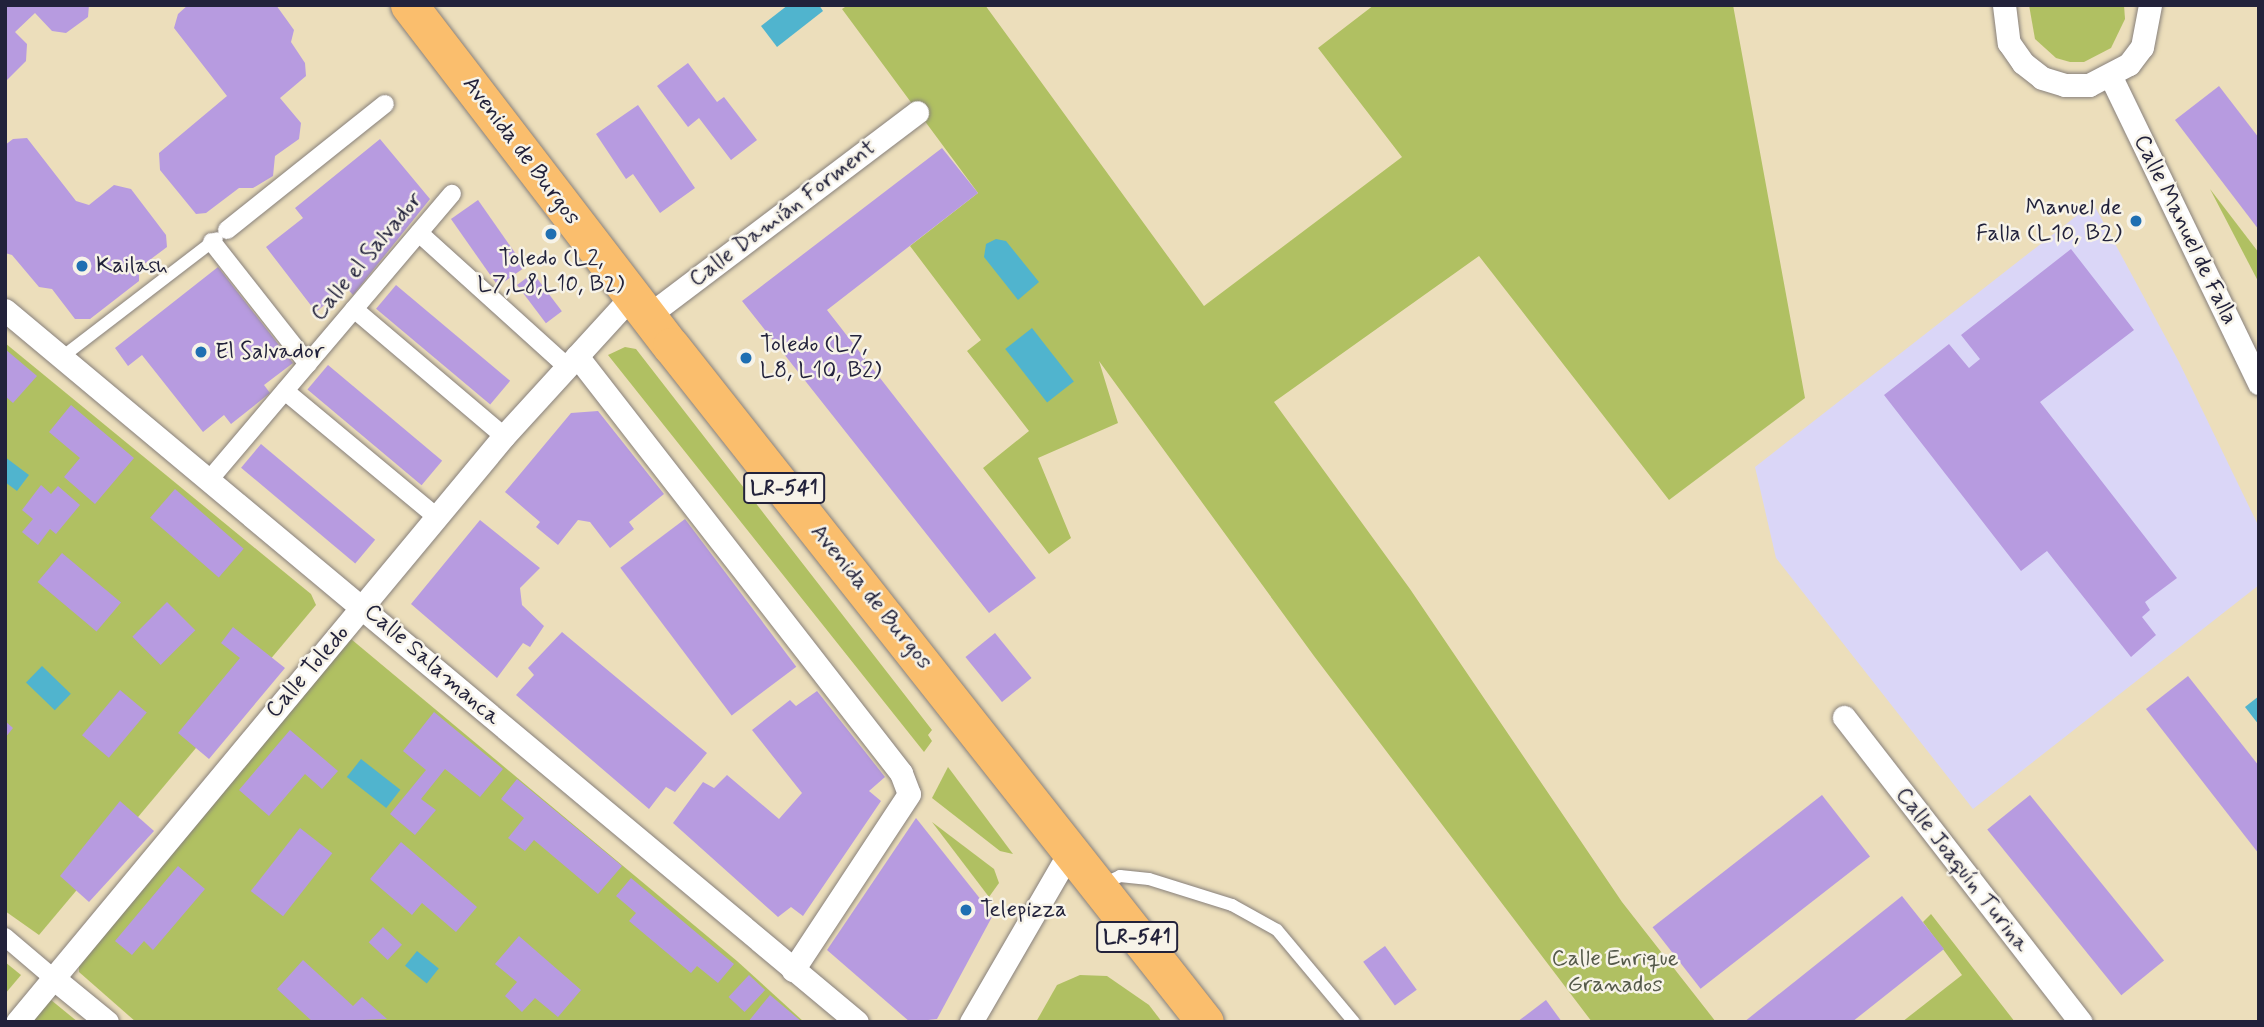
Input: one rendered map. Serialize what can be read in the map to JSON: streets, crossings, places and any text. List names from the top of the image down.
{
  "streets": {
    "main road": ["Avenida de Burgos", "LR-541"],
    "street": [
      "Calle Damián Forment",
      "Calle Manuel de Falla",
      "Calle el Salvador",
      "Calle Salamanca",
      "Calle Toledo",
      "Calle Joaquín Turina"
    ]
  },
  "crossings": [
    ["Avenida de Burgos", "Calle Damián Forment"],
    ["Avenida de Burgos", "Calle Toledo"],
    ["Calle Damián Forment", "Calle Toledo"],
    ["Calle el Salvador", "Calle Salamanca"],
    ["Calle Salamanca", "Calle Toledo"]
  ],
  "parks": ["Calle Enrique Granados"],
  "places": [
    "Manuel de Falla (L10, B2)",
    "Toledo (L2, L7,L8,L10, B2)",
    "Kailash",
    "El Salvador",
    "Toledo (L7, L8, L10, B2)",
    "Telepizza"
  ]
}
